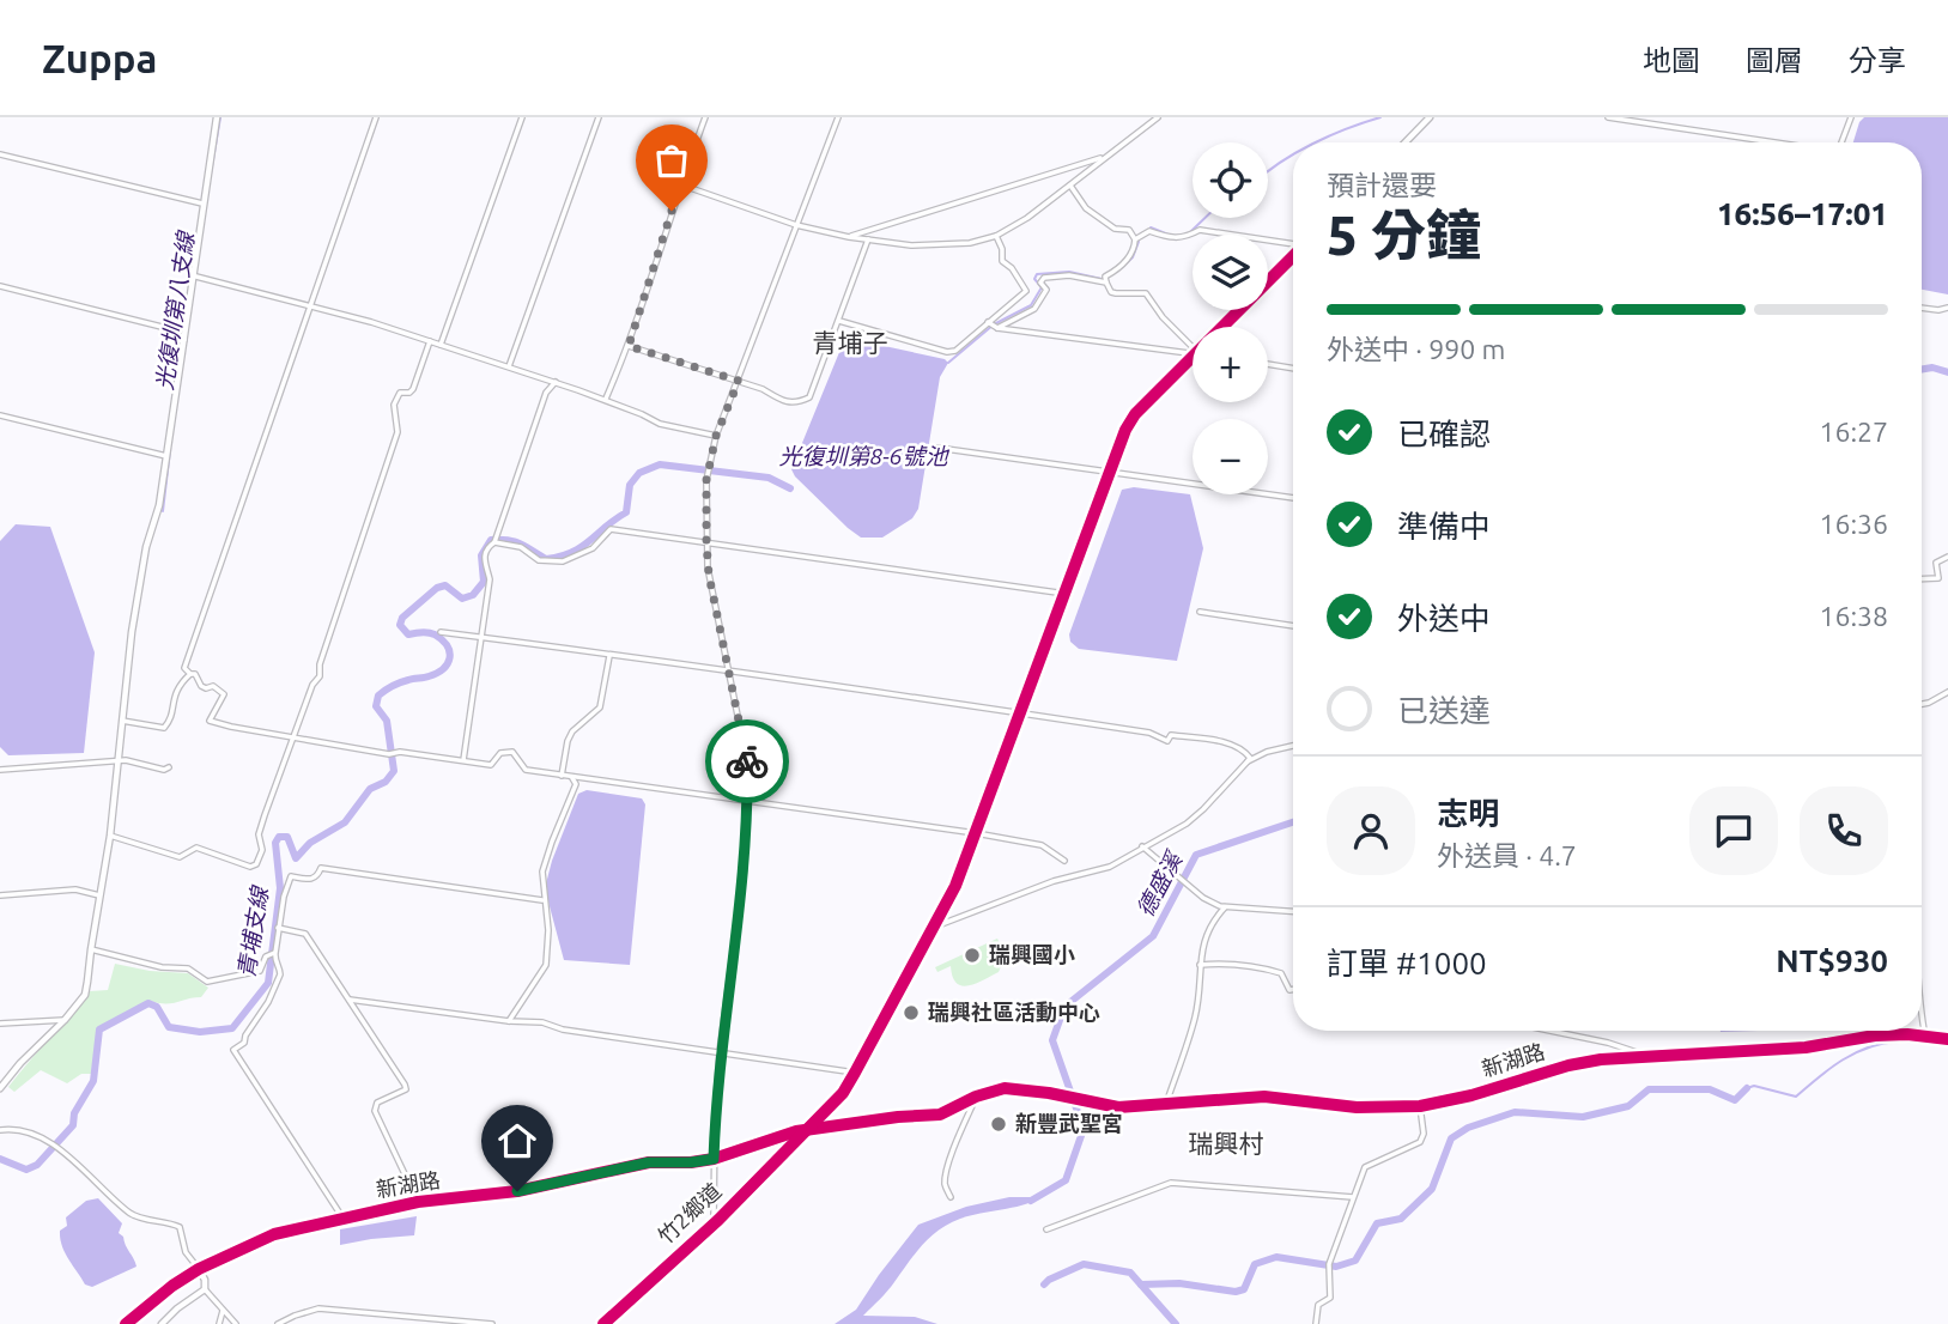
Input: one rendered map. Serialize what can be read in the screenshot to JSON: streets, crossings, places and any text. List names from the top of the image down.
{
  "streets": {
    "street": ["新湖路", "竹2鄉道"]
  },
  "crossings": [
    ["新湖路", "竹2鄉道"]
  ],
  "districts": ["青埔子", "瑞興村"],
  "water": [
    "光復圳第八支線",
    "光復圳第8-6號池",
    "德盛溪",
    "青埔支線"
  ],
  "places": ["瑞興國小", "瑞興社區活動中心", "新豐武聖宮"],
  "page": {
    "header": "Zuppa",
    "nav": ["地圖", "圖層", "分享"],
    "map_buttons": ["+", "−"],
    "heading": ["5 分鐘", "預計還要", "16:56–17:01"],
    "panel": [
      "志明",
      "外送員 · 4.7",
      "訂單 #1000",
      "NT$930"
    ],
    "bar": "外送中 · 990 m",
    "list": [
      ["已確認", "16:27"],
      ["準備中", "16:36"],
      ["外送中", "16:38"],
      "已送達"
    ]
  }
}
